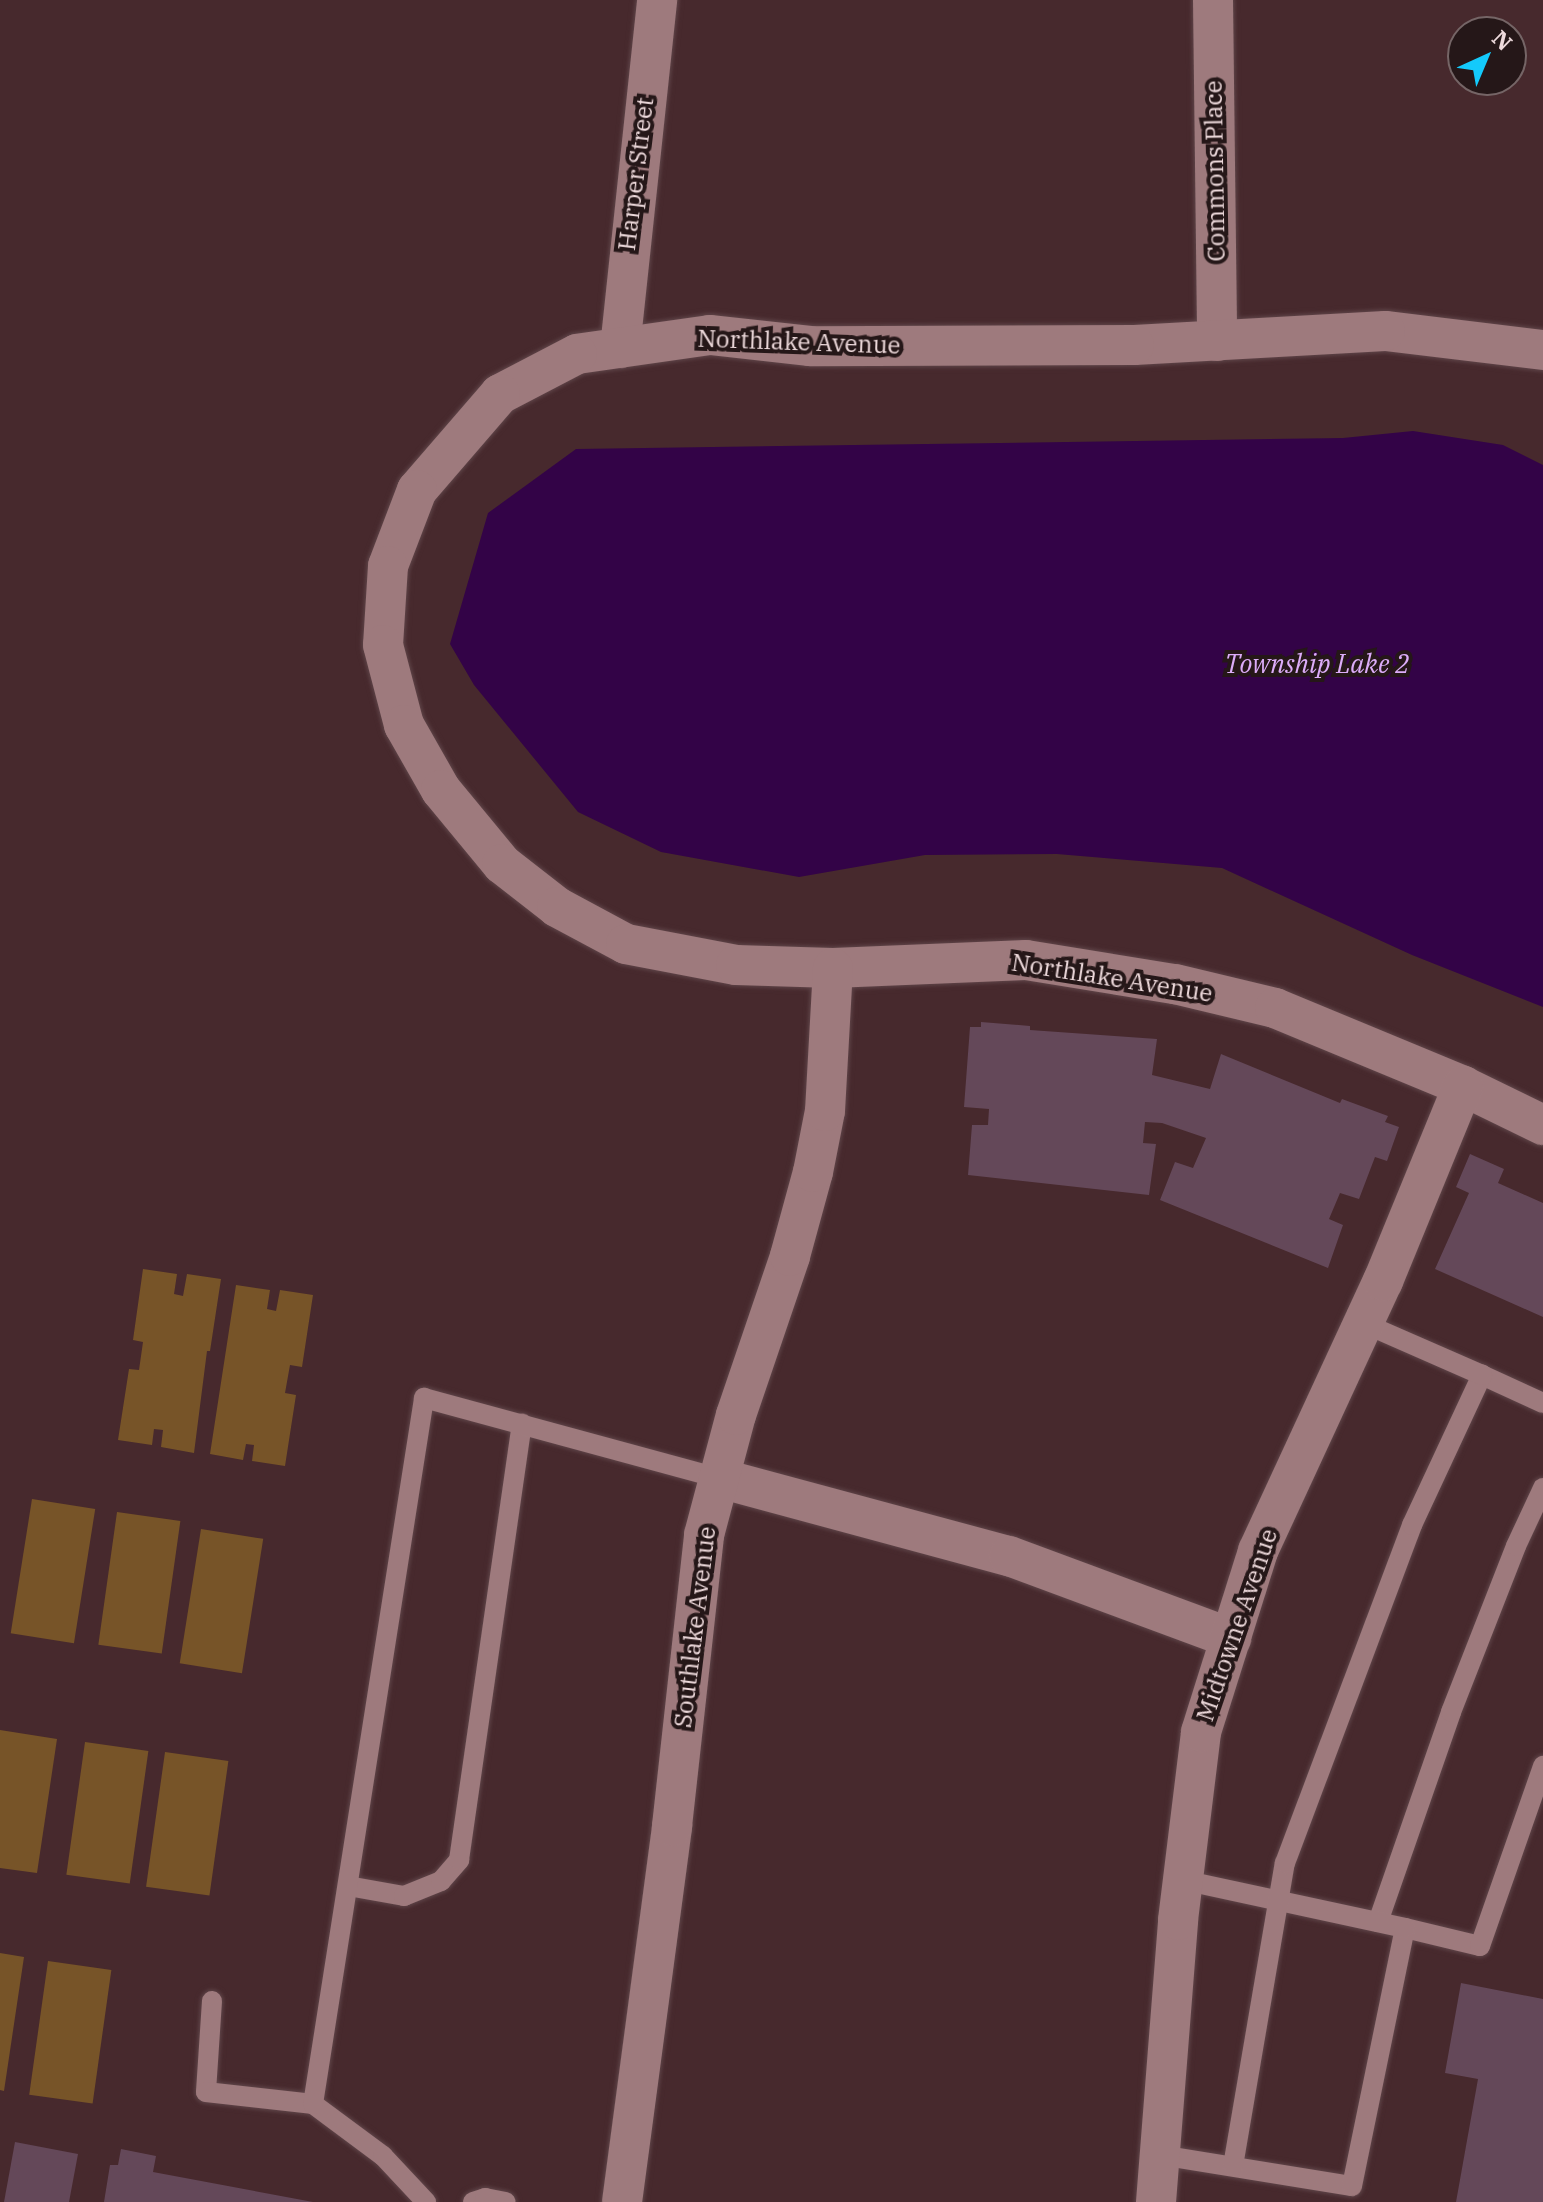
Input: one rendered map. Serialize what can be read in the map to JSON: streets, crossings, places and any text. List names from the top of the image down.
{
  "streets": {
    "street": [
      "Commons Place",
      "Harper Street",
      "Northlake Avenue",
      "Midtowne Avenue",
      "Southlake Avenue"
    ]
  },
  "crossings": [
    ["Commons Place", "Northlake Avenue"],
    ["Harper Street", "Northlake Avenue"],
    ["Northlake Avenue", "Midtowne Avenue"],
    ["Northlake Avenue", "Southlake Avenue"]
  ],
  "water": ["Township Lake 2"],
  "north": "top right"
}
